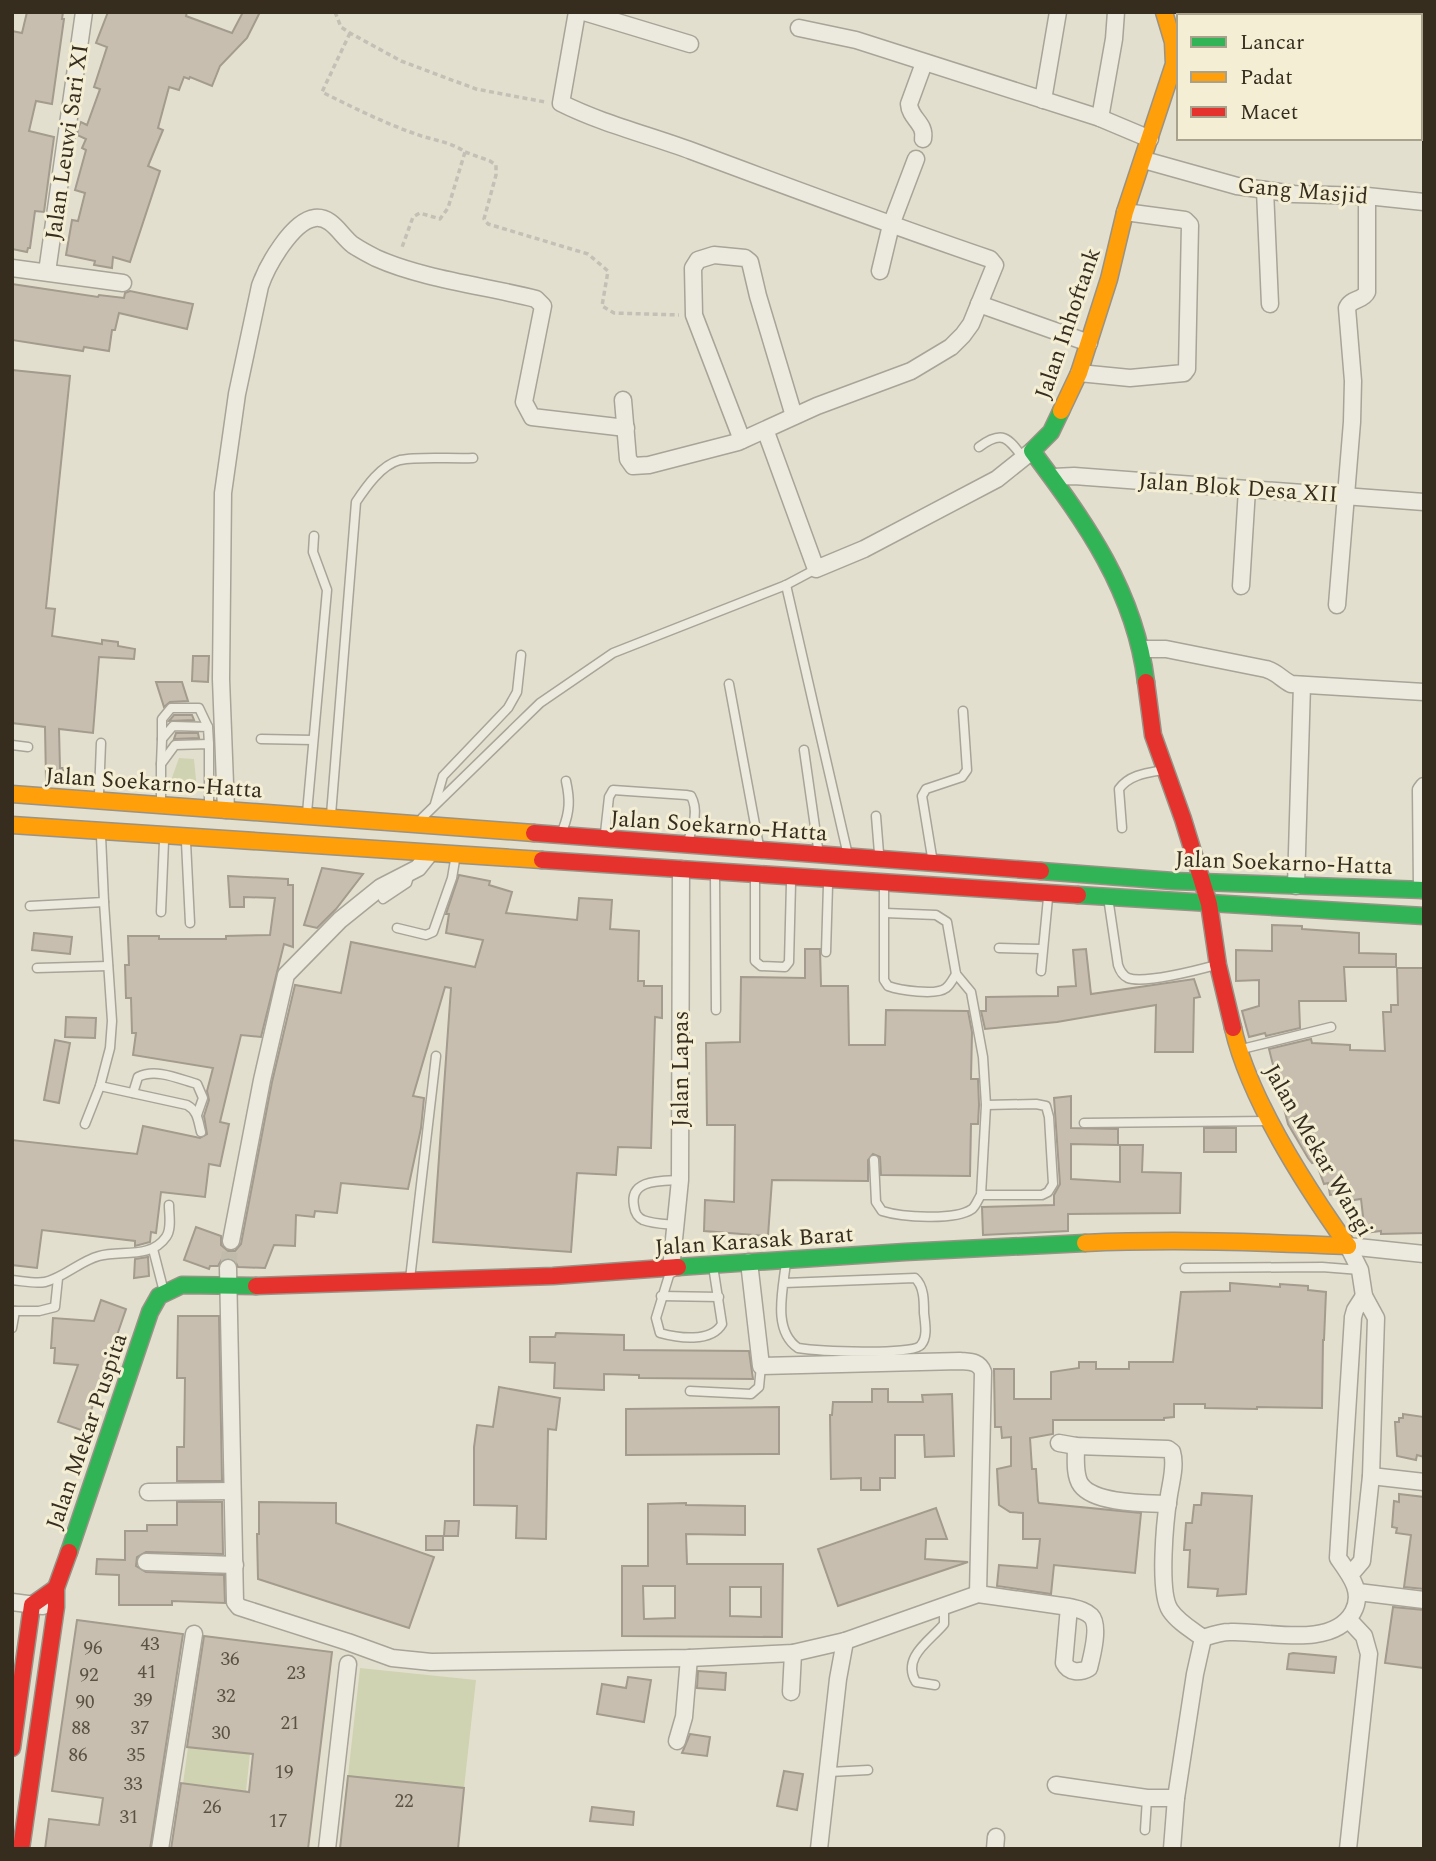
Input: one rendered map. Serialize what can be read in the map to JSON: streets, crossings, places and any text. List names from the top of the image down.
{
  "streets": {
    "main road": [
      "Jalan Inhoftank",
      "Jalan Soekarno-Hatta",
      "Jalan Mekar Wangi",
      "Jalan Karasak Barat",
      "Jalan Mekar Puspita"
    ],
    "street": [
      "Jalan Leuwi Sari XI",
      "Gang Masjid",
      "Jalan Blok Desa XII",
      "Jalan Lapas"
    ]
  },
  "crossings": [
    ["Gang Masjid", "Jalan Inhoftank"],
    ["Jalan Soekarno-Hatta", "Jalan Lapas"],
    ["Jalan Soekarno-Hatta", "Jalan Mekar Wangi"],
    ["Jalan Lapas", "Jalan Karasak Barat"],
    ["Jalan Mekar Wangi", "Jalan Karasak Barat"],
    ["Jalan Karasak Barat", "Jalan Mekar Puspita"]
  ],
  "house_numbers": [
    "43",
    "96",
    "36",
    "41",
    "23",
    "92",
    "32",
    "39",
    "90",
    "21",
    "88",
    "37",
    "30",
    "86",
    "35",
    "19",
    "33",
    "22",
    "26",
    "31",
    "17"
  ],
  "legend": ["Lancar", "Padat", "Macet"]
}
